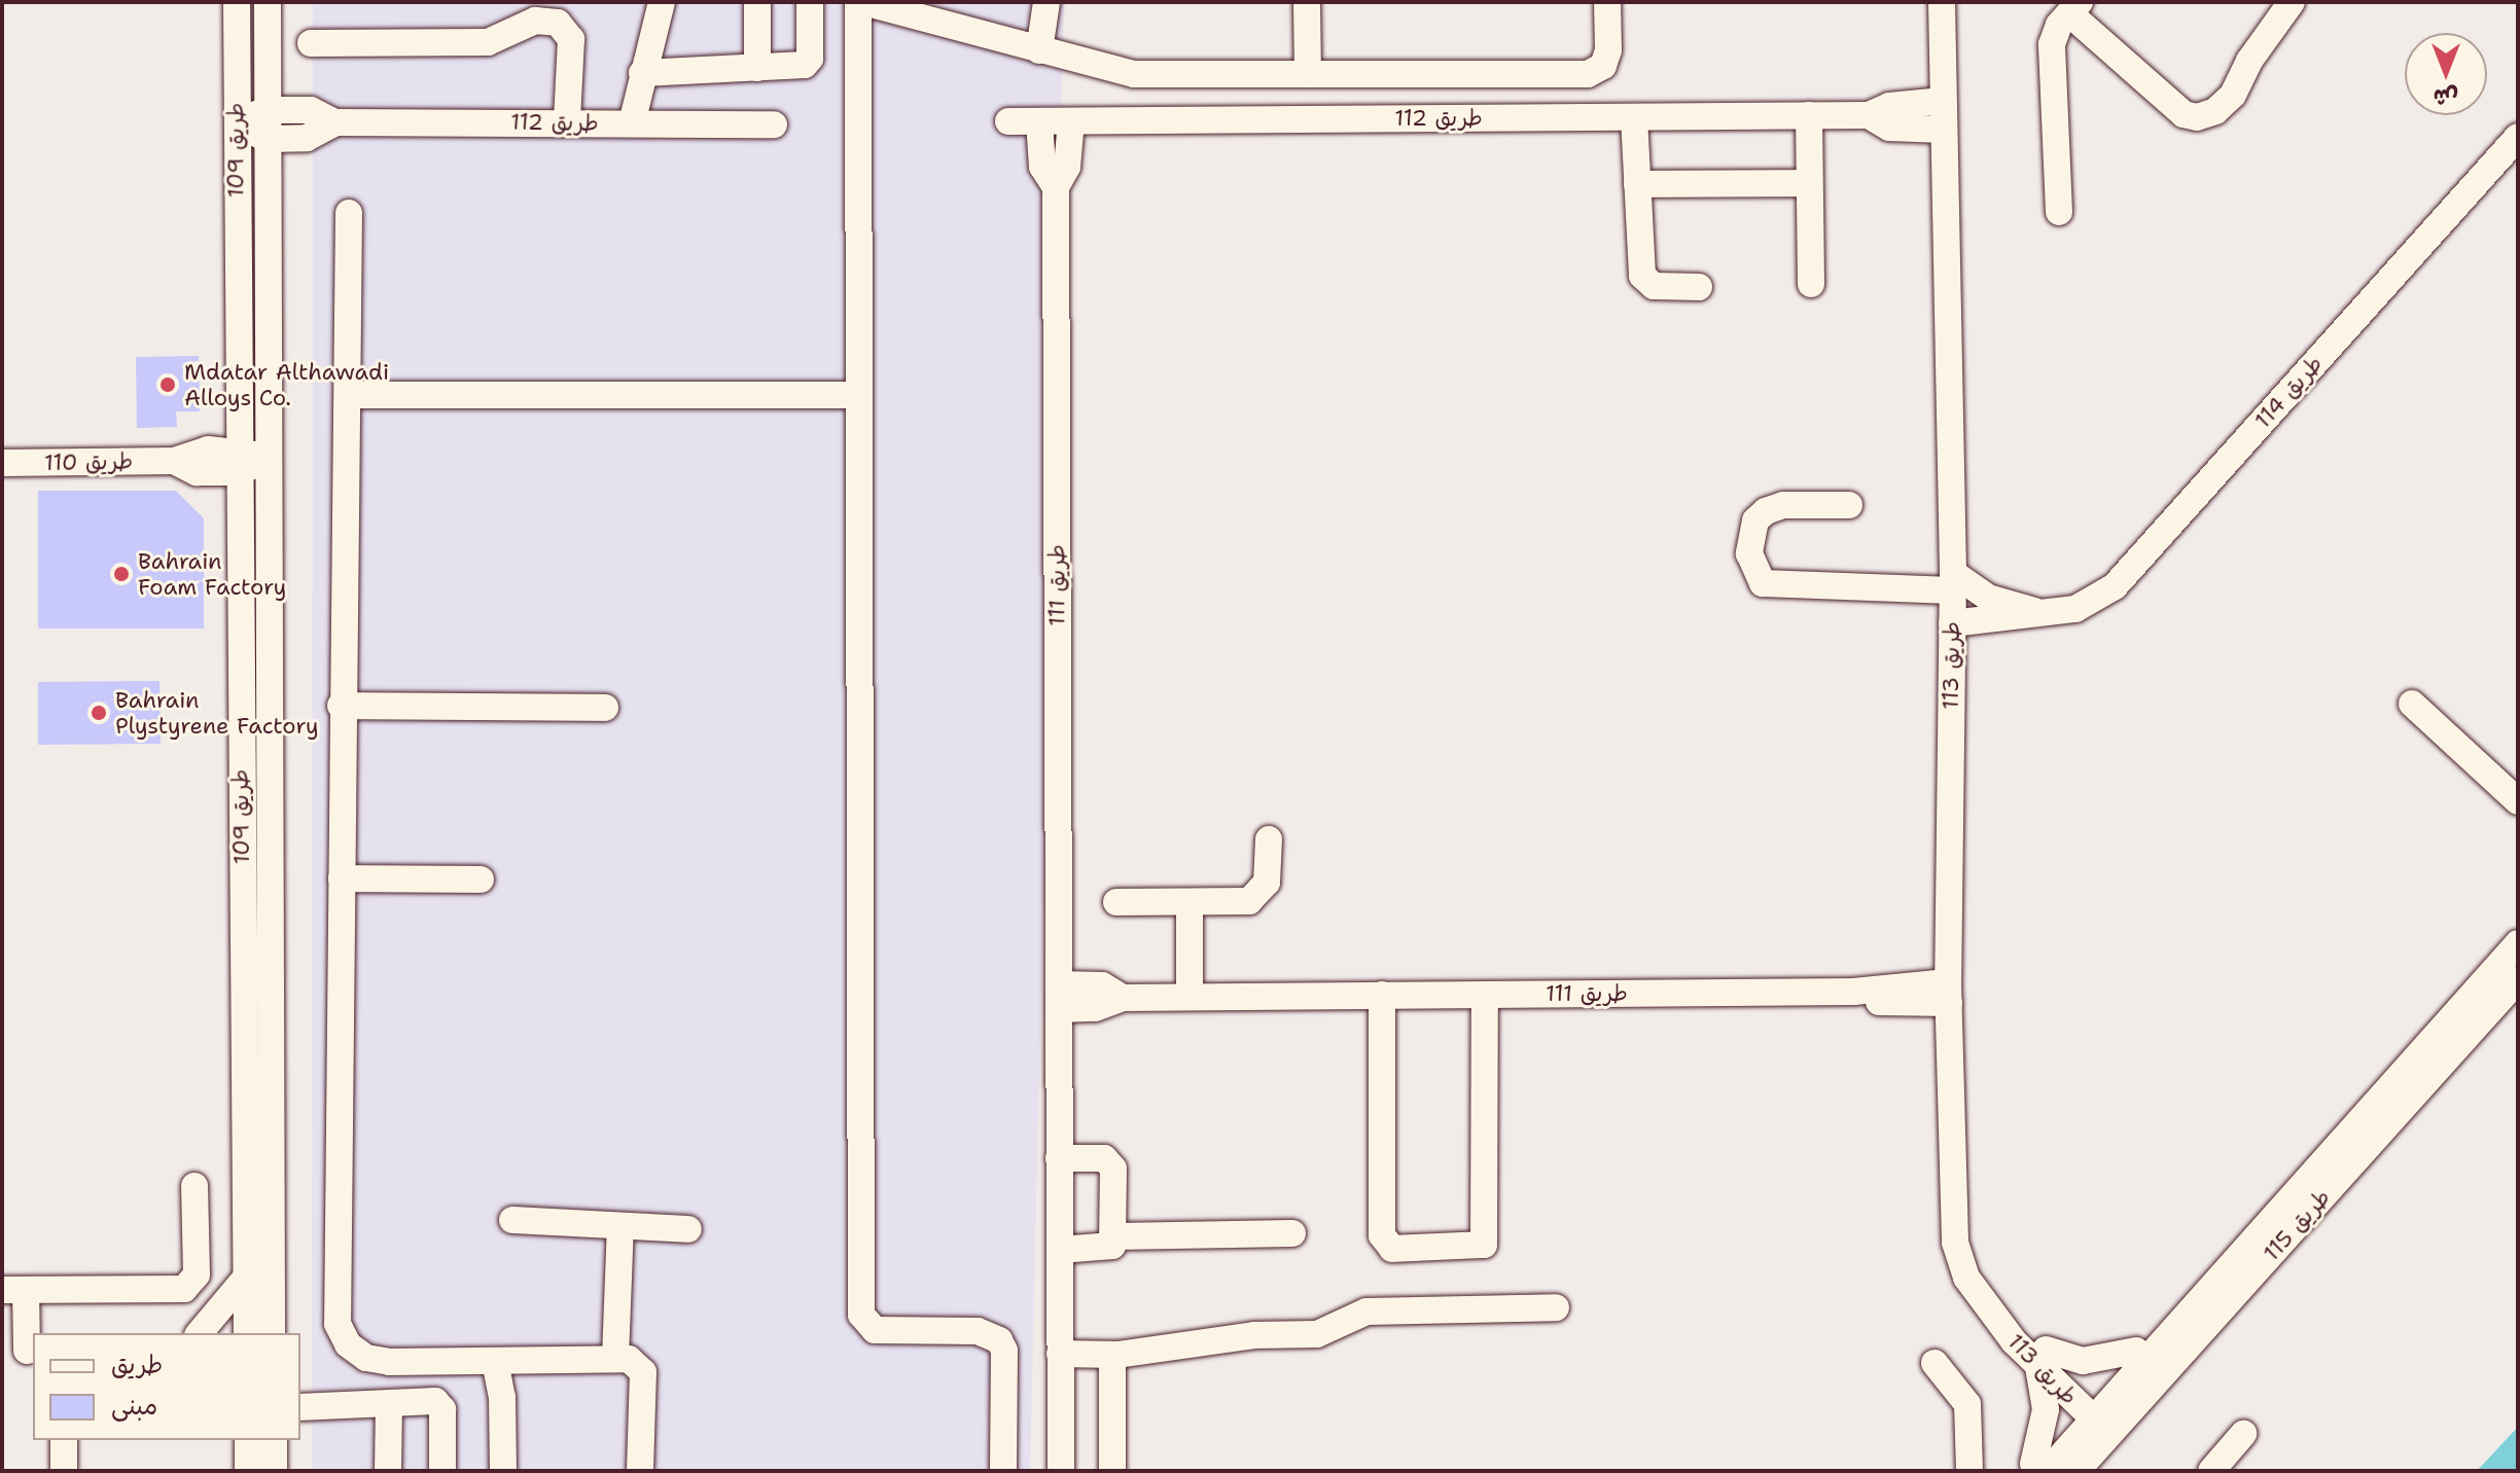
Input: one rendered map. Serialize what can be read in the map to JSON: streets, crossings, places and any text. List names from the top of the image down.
{
  "streets": {
    "street": [
      "طريق 112",
      "طريق 109",
      "طريق 114",
      "طريق 110",
      "طريق 111",
      "طريق 113",
      "طريق 115"
    ]
  },
  "crossings": [
    ["طريق 112", "طريق 109"],
    ["طريق 112", "طريق 111"],
    ["طريق 112", "طريق 113"],
    ["طريق 109", "طريق 110"],
    ["طريق 114", "طريق 113"],
    ["طريق 111", "طريق 113"],
    ["طريق 113", "طريق 115"]
  ],
  "places": ["Mdatar Althawadi Alloys Co.", "Bahrain Foam Factory", "Bahrain Plystyrene Factory"],
  "legend": ["طريق", "مبنى"],
  "north": "bottom"
}
